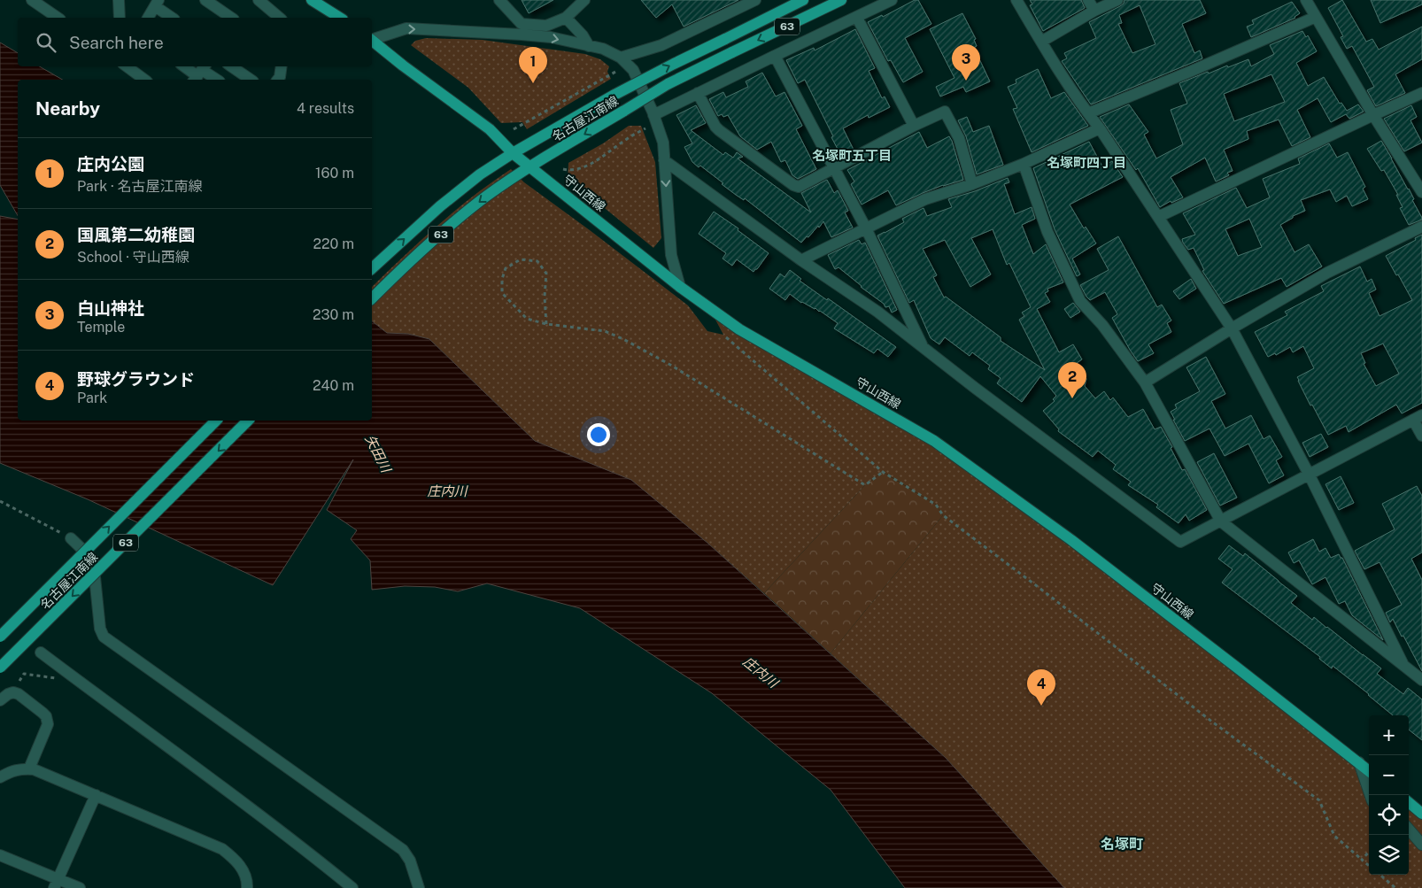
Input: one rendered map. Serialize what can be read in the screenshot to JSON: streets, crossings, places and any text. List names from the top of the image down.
{
  "streets": {
    "main road": ["63", "名古屋江南線", "守山西線"]
  },
  "crossings": [
    ["名古屋江南線", "守山西線"]
  ],
  "districts": ["名塚町五丁目", "名塚町四丁目", "名塚町"],
  "water": ["矢田川", "庄内川"],
  "page": {
    "search": "Search here",
    "pins": [
      "3",
      "1",
      "2",
      "4"
    ],
    "heading": ["Nearby", "4 results"],
    "list": [
      {
        "mark": "1",
        "name": "庄内公園",
        "note": "Park · 名古屋江南線",
        "value": "160 m"
      },
      {
        "mark": "2",
        "name": "国風第二幼稚園",
        "note": "School · 守山西線",
        "value": "220 m"
      },
      {
        "mark": "3",
        "name": "白山神社",
        "note": "Temple",
        "value": "230 m"
      },
      {
        "mark": "4",
        "name": "野球グラウンド",
        "note": "Park",
        "value": "240 m"
      }
    ],
    "map_buttons": ["+", "−"]
  }
}
